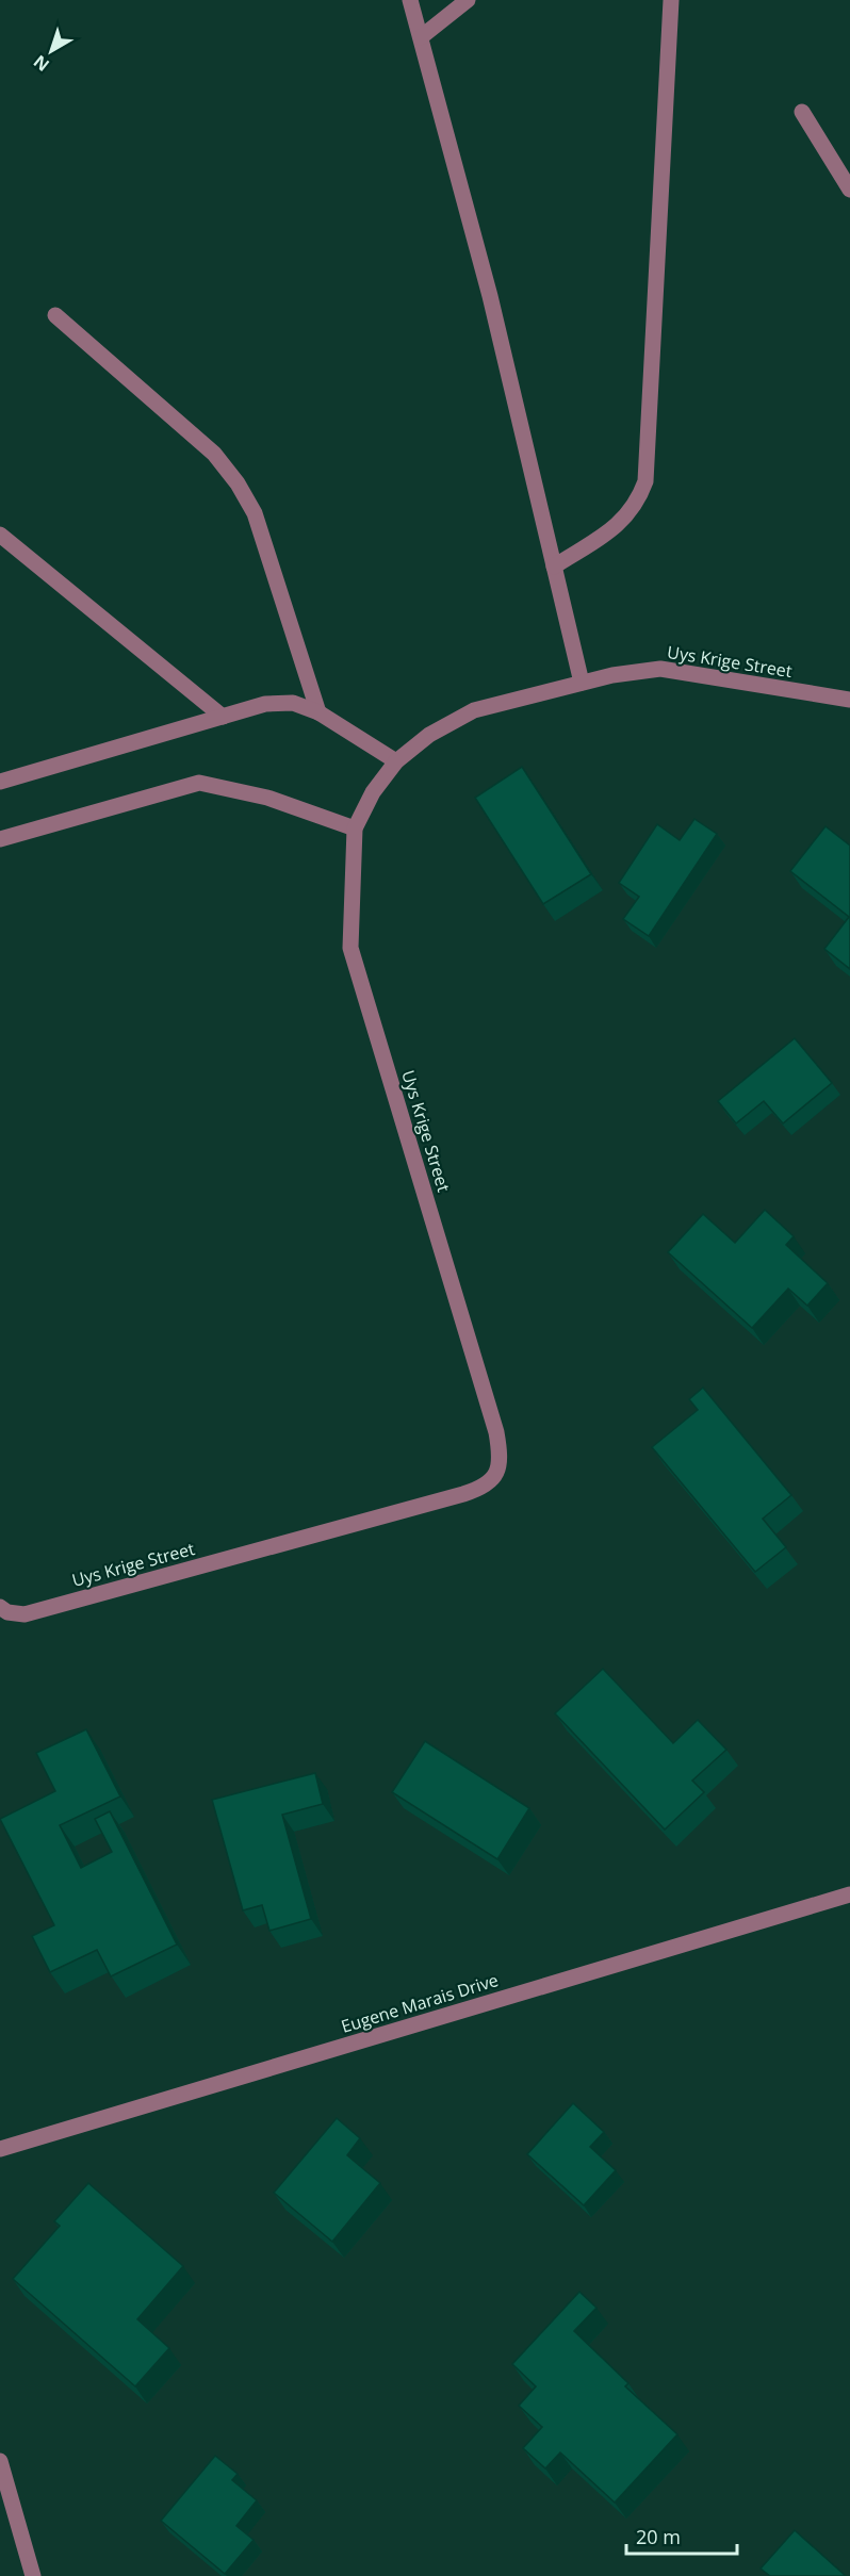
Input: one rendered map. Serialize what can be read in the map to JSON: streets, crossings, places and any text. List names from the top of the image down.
{
  "streets": {
    "street": ["Uys Krige Street", "Eugene Marais Drive"]
  },
  "scale_bar": "20 m",
  "north": "bottom left"
}
